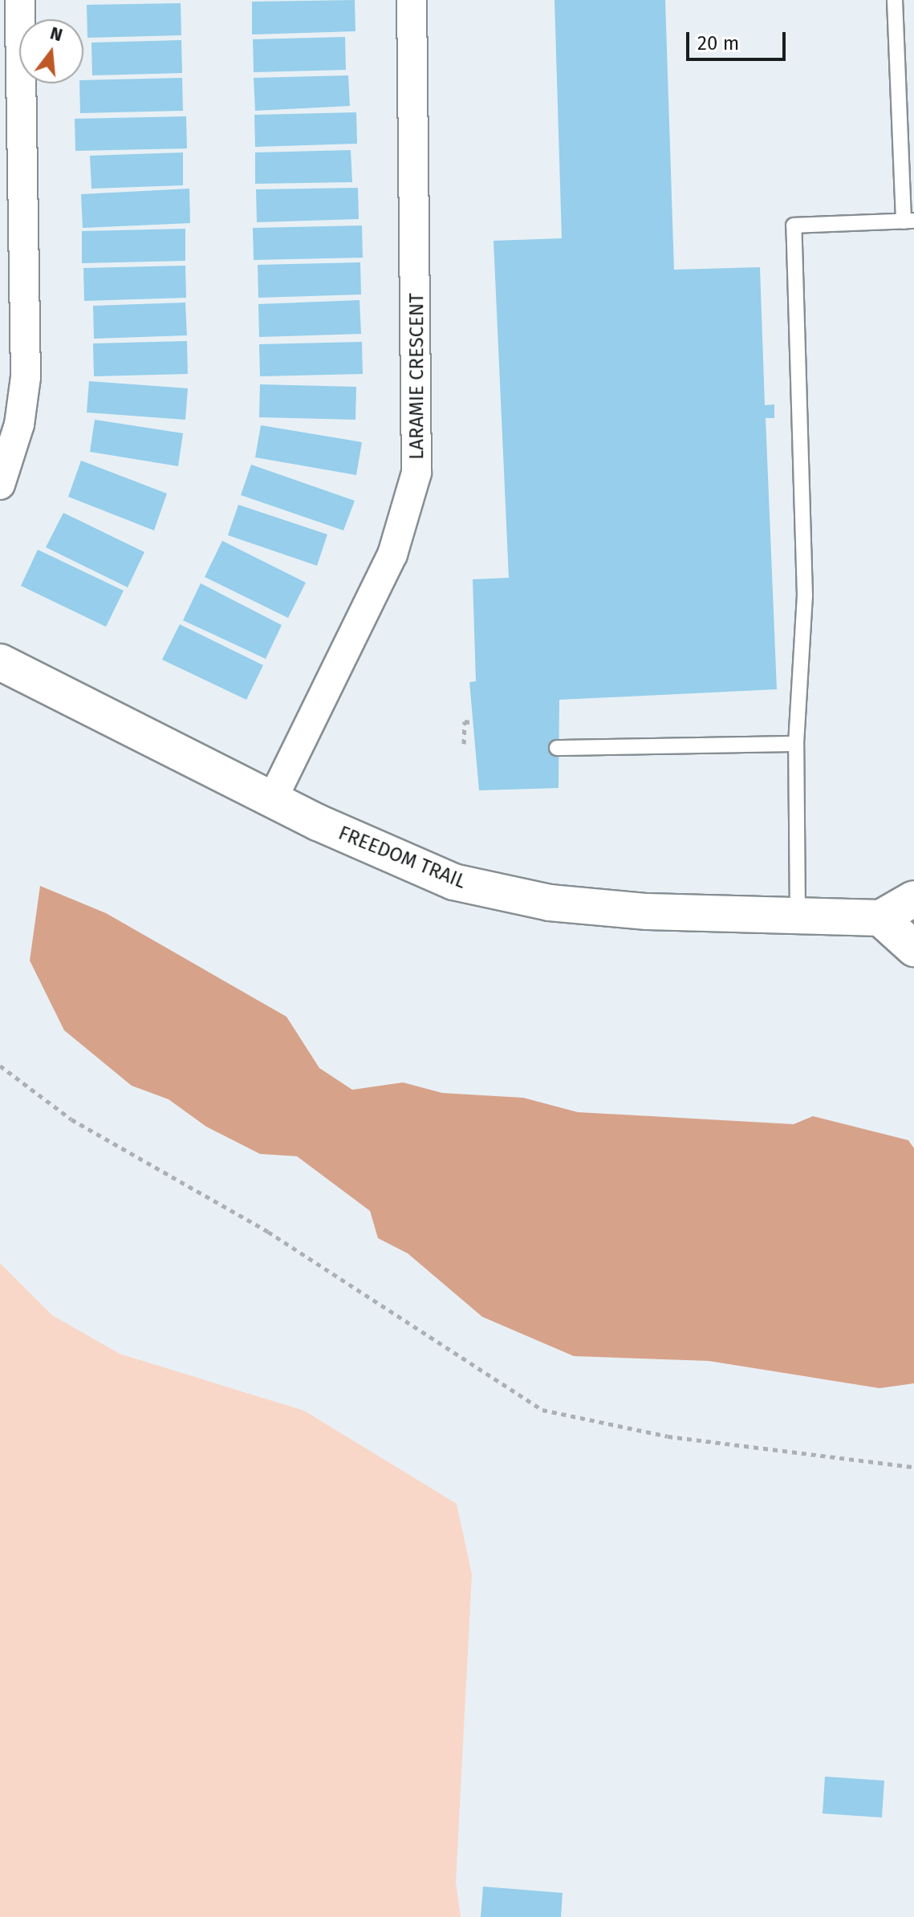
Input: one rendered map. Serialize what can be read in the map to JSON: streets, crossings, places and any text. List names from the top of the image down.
{
  "streets": {
    "street": ["LARAMIE CRESCENT", "FREEDOM TRAIL"]
  },
  "crossings": [
    ["LARAMIE CRESCENT", "FREEDOM TRAIL"]
  ],
  "scale_bar": "20 m",
  "north": "top"
}
